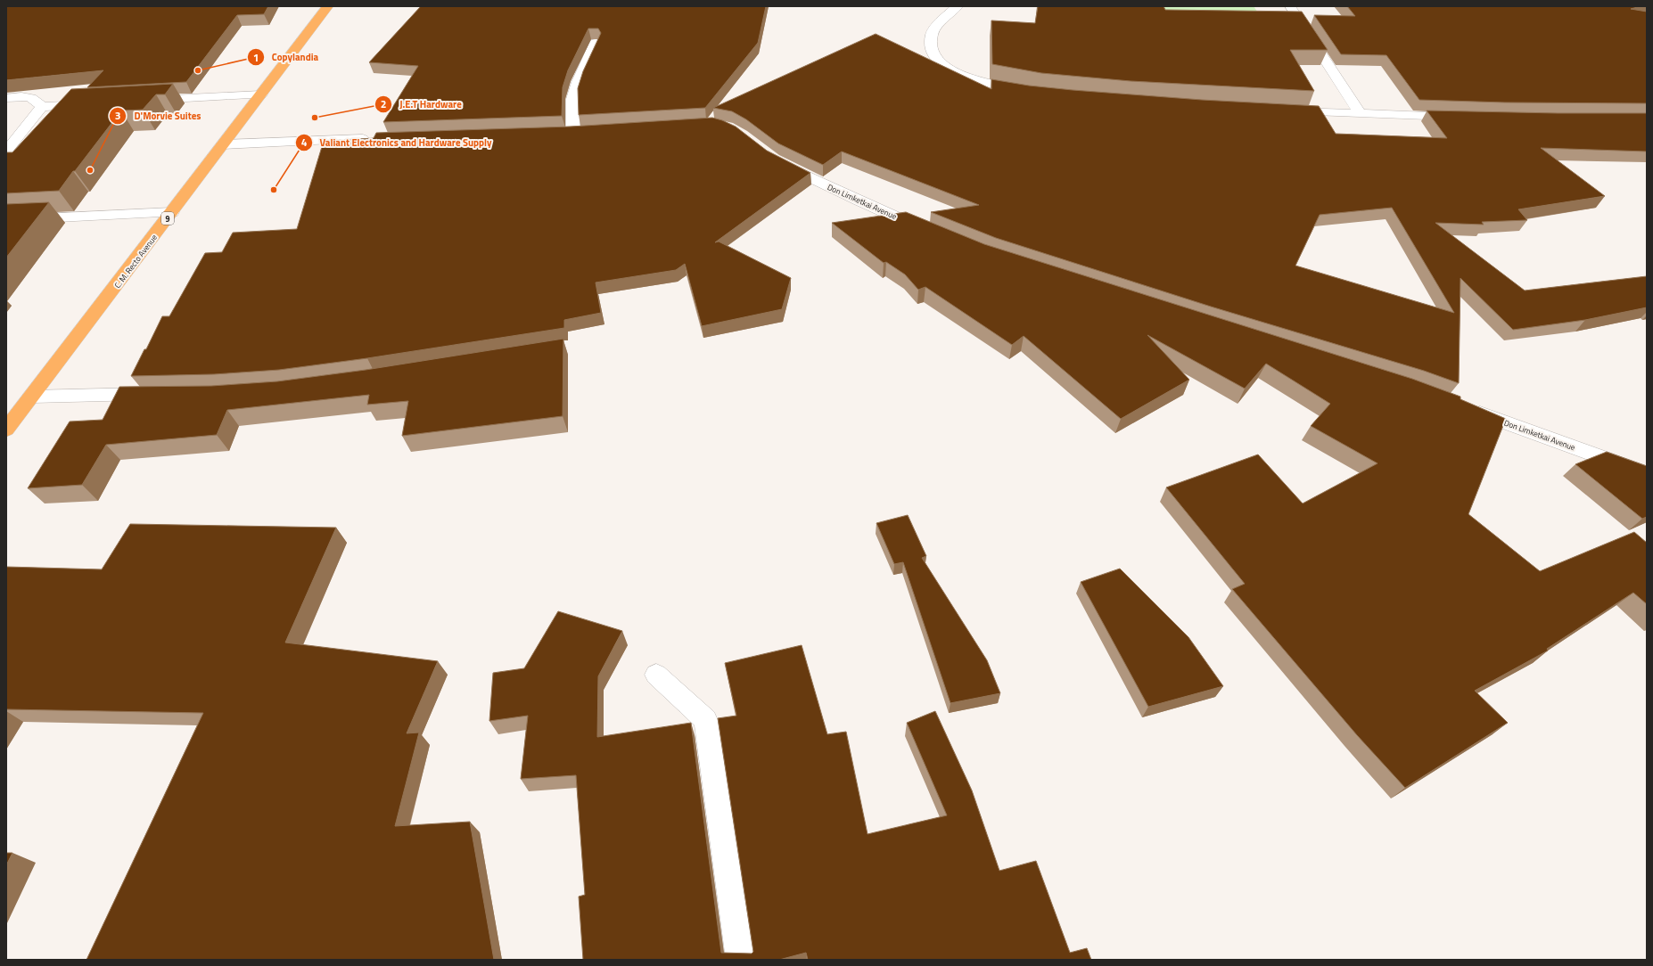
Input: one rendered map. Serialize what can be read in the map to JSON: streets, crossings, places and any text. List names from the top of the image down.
{
  "streets": {
    "highway": ["9", "C. M. Recto Avenue"],
    "street": ["Don Limketkai Avenue"]
  },
  "places": [
    "Copylandia",
    "J.E.T Hardware",
    "D'Morvie Suites",
    "Valiant Electronics and Hardware Supply"
  ]
}
